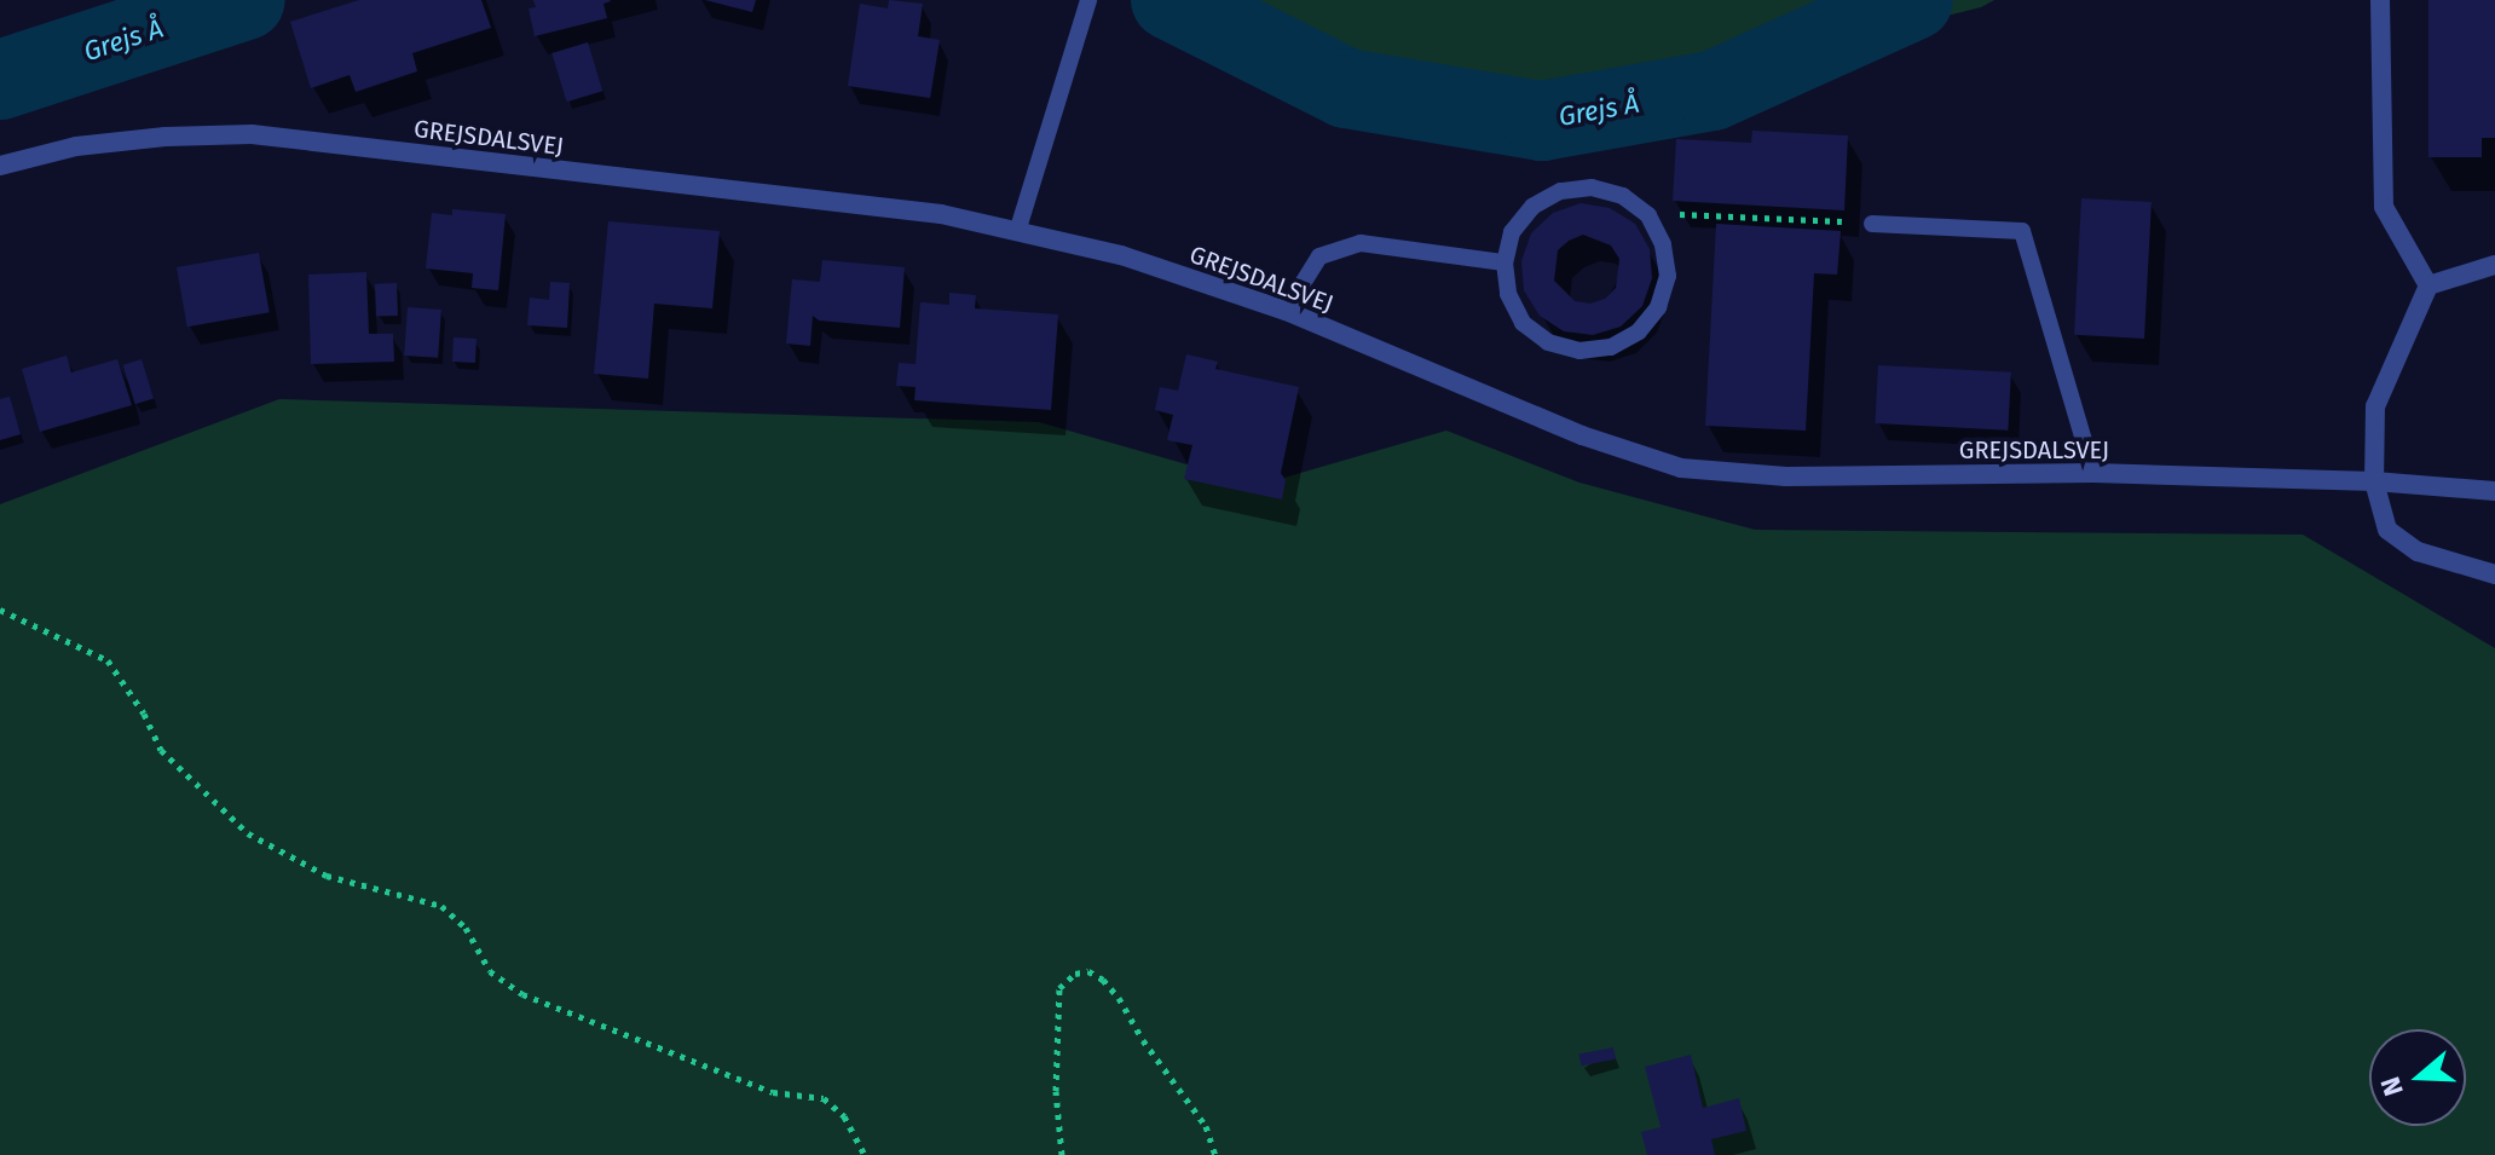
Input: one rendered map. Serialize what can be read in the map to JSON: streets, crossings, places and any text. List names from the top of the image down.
{
  "streets": {
    "street": ["GREJSDALSVEJ"]
  },
  "water": ["Grejs Å"],
  "north": "left"
}
